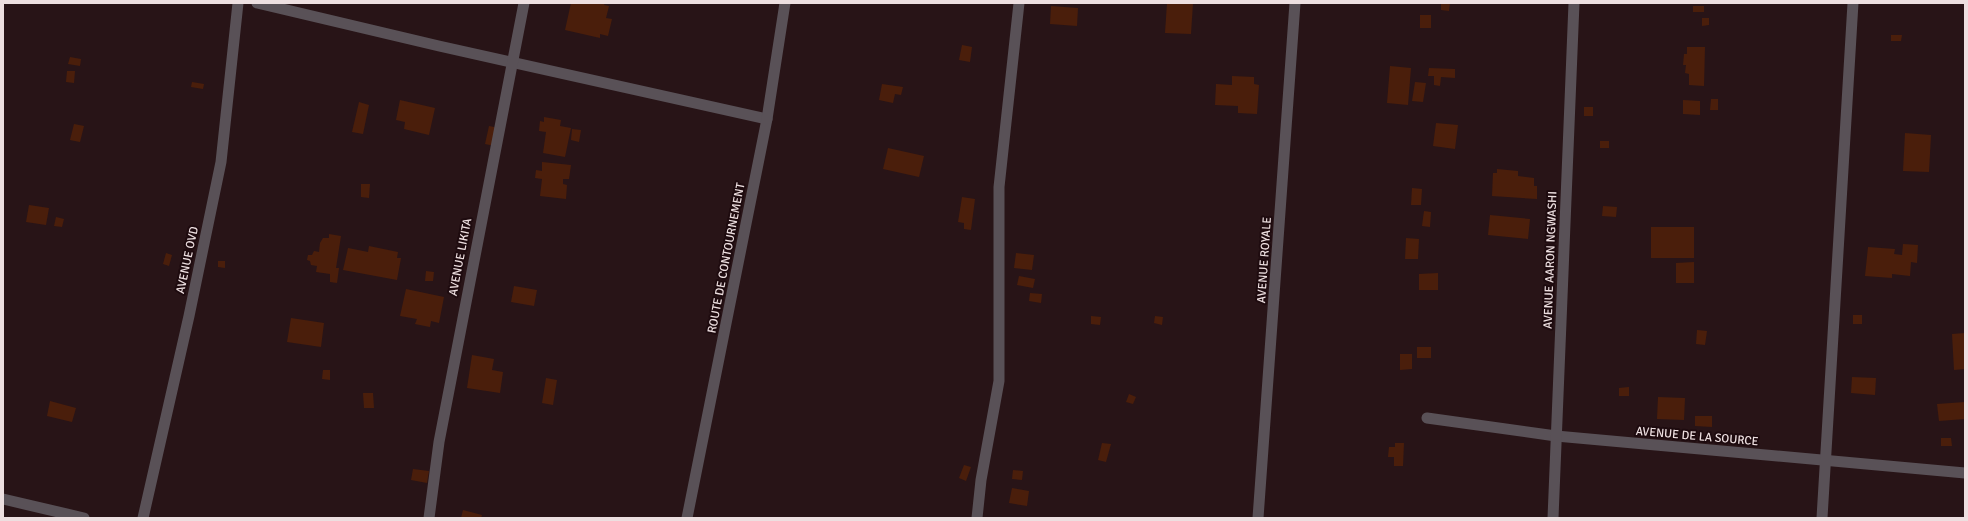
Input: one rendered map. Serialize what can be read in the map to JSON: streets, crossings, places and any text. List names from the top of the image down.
{
  "streets": {
    "street": [
      "AVENUE LIKITA",
      "ROUTE DE CONTOURNEMENT",
      "AVENUE OVD",
      "AVENUE ROYALE",
      "AVENUE AARON NGWASHI",
      "AVENUE DE LA SOURCE"
    ]
  },
  "crossings": [
    ["AVENUE AARON NGWASHI", "AVENUE DE LA SOURCE"]
  ]
}
